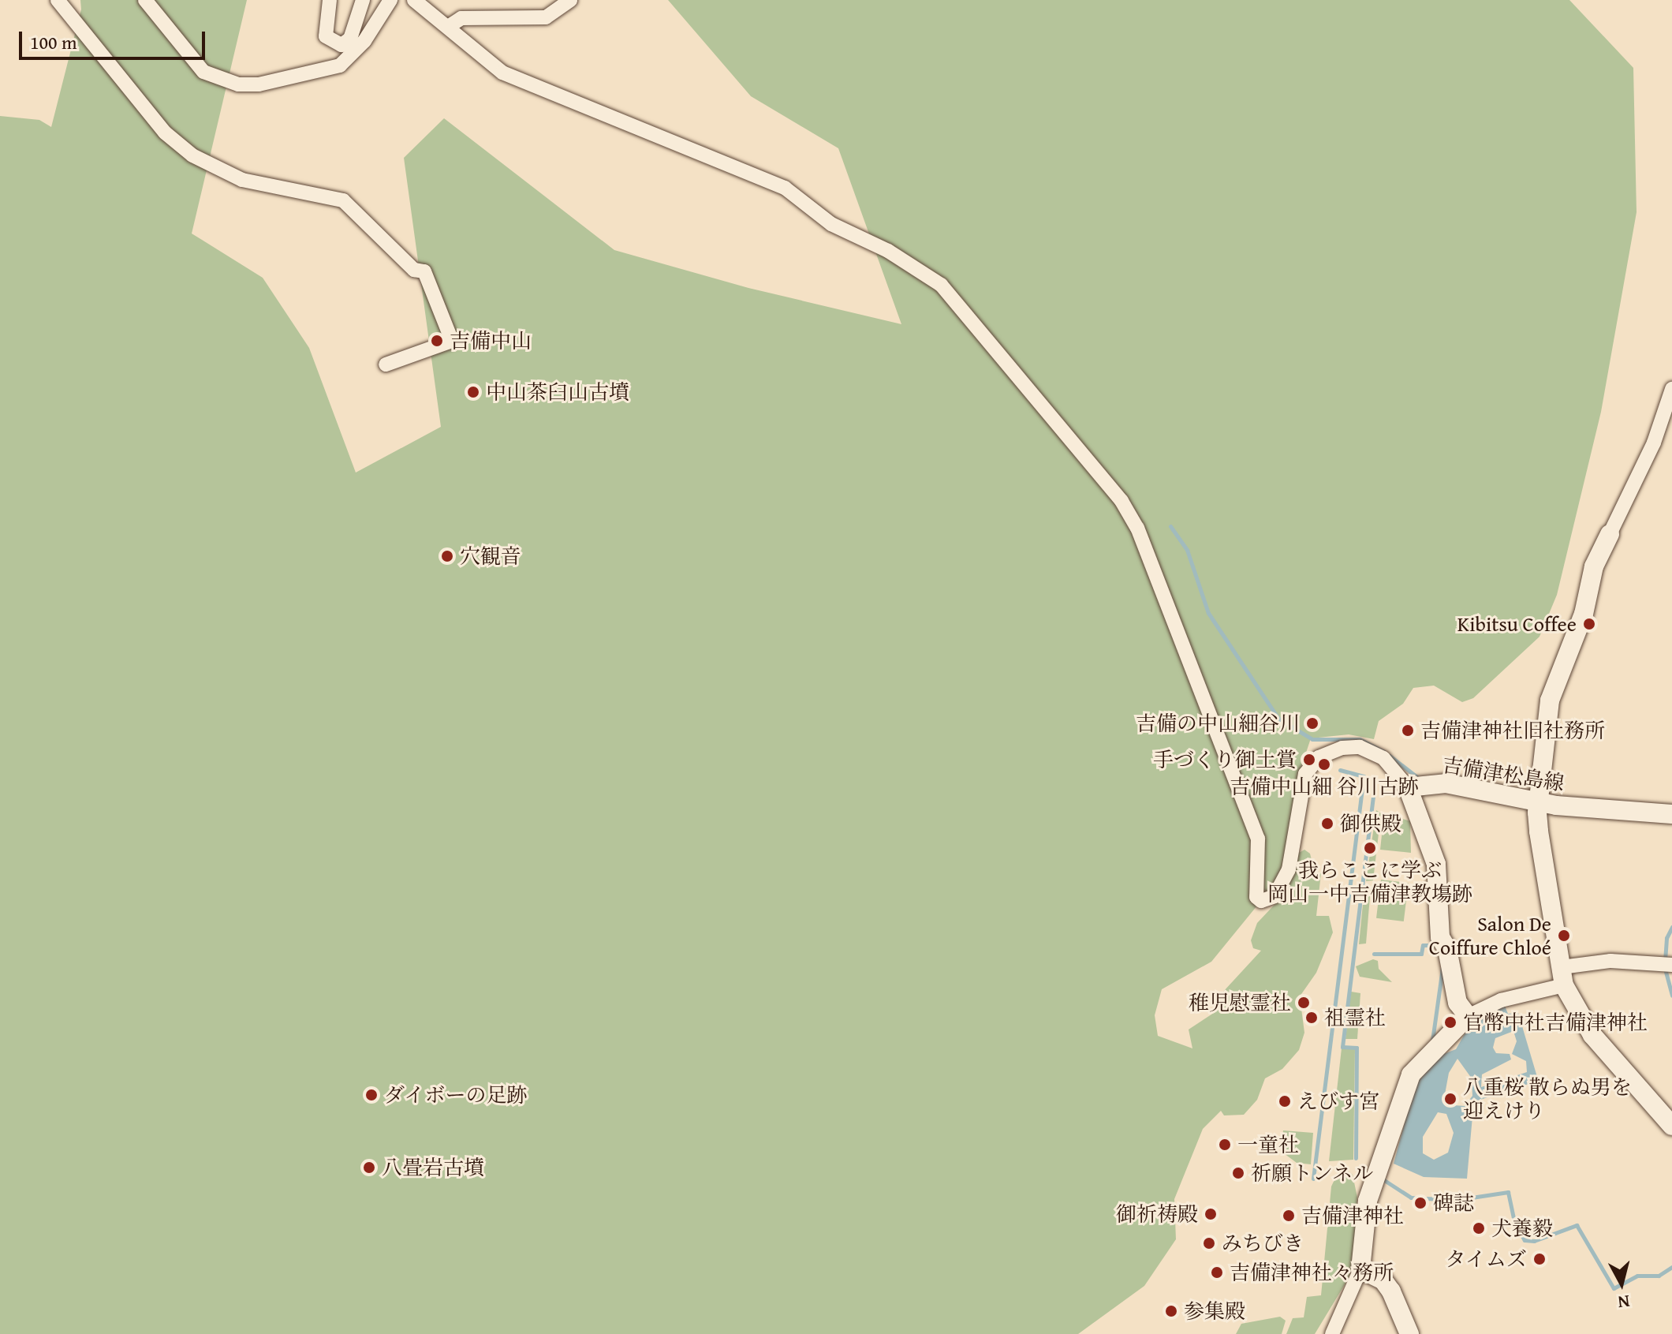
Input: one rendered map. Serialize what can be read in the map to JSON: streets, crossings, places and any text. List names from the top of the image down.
{
  "streets": {
    "main road": ["吉備津松島線"]
  },
  "places": [
    "吉備中山",
    "中山茶臼山古墳",
    "穴観音",
    "Kibitsu Coffee",
    "吉備の中山細谷川",
    "吉備津神社旧社務所",
    "手づくり御土賞",
    "吉備中山細 谷川古跡",
    "御供殿",
    "我らここに学ぶ 岡山一中吉備津教塲跡",
    "Salon De Coiffure Chloé",
    "稚児慰霊社",
    "祖霊社",
    "官幣中社吉備津神社",
    "ダイボーの足跡",
    "八重桜 散らぬ男を 迎えけり",
    "えびす宮",
    "一童社",
    "八畳岩古墳",
    "祈願トンネル",
    "碑誌",
    "御祈祷殿",
    "吉備津神社",
    "犬養毅",
    "みちびき",
    "タイムズ",
    "吉備津神社々務所",
    "参集殿"
  ],
  "scale_bar": "100 m",
  "north": "bottom"
}
